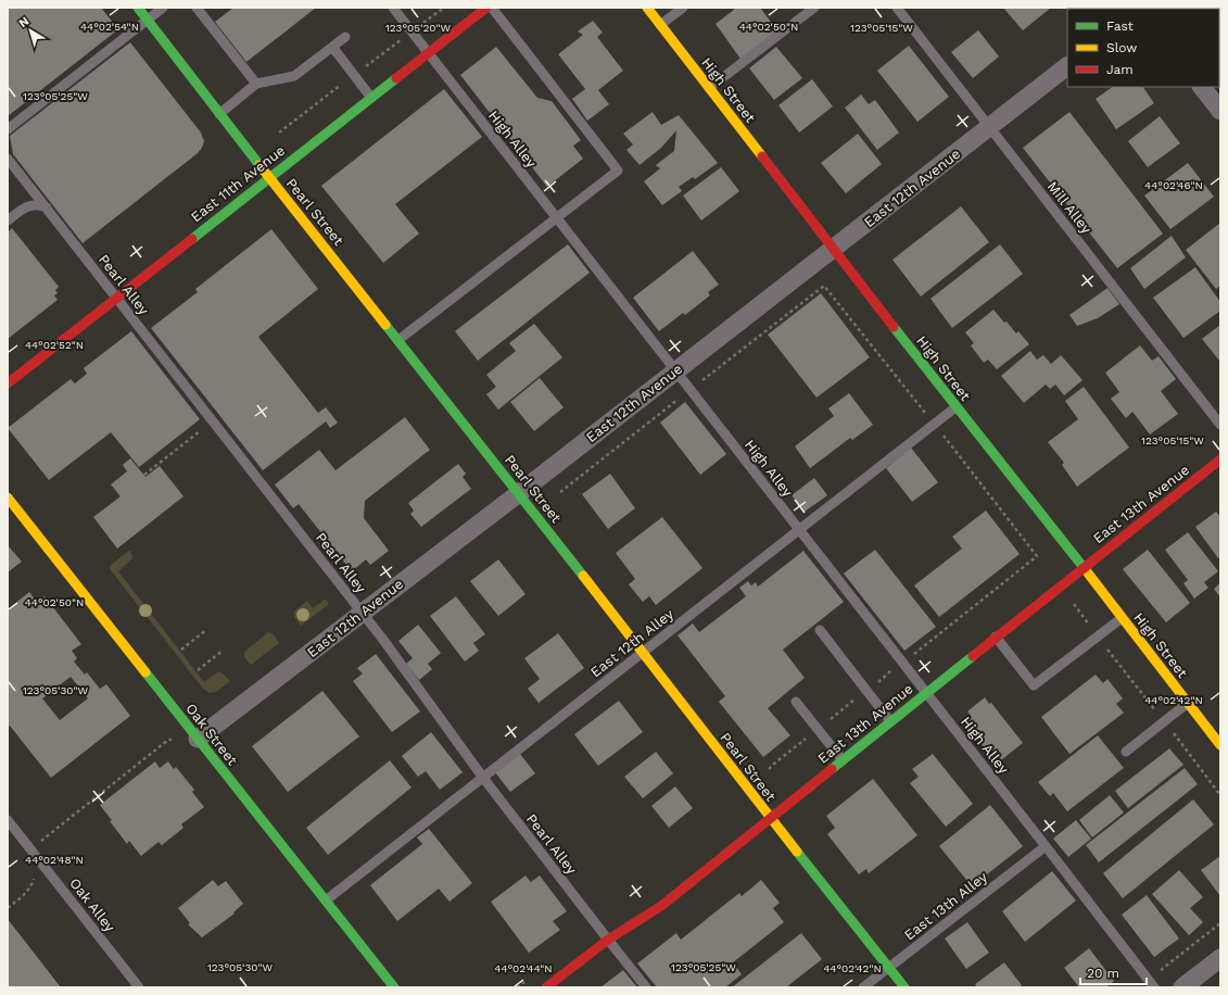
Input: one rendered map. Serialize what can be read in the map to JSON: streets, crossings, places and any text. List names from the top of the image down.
{
  "streets": {
    "main road": [
      "High Street",
      "East 11th Avenue",
      "Pearl Street",
      "East 13th Avenue",
      "Oak Street"
    ],
    "street": ["East 12th Avenue"],
    "lane": [
      "High Alley",
      "Mill Alley",
      "Pearl Alley",
      "East 12th Alley",
      "Oak Alley",
      "East 13th Alley"
    ]
  },
  "crossings": [
    ["High Street", "East 12th Avenue"],
    ["High Street", "East 13th Avenue"],
    ["High Street", "East 12th Alley"],
    ["High Alley", "East 11th Avenue"],
    ["High Alley", "East 12th Avenue"],
    ["High Alley", "East 13th Avenue"],
    ["High Alley", "East 12th Alley"],
    ["High Alley", "East 13th Alley"],
    ["East 11th Avenue", "Pearl Street"],
    ["East 11th Avenue", "Pearl Alley"],
    ["East 12th Avenue", "Mill Alley"],
    ["East 12th Avenue", "Pearl Street"],
    ["East 12th Avenue", "Pearl Alley"],
    ["East 12th Avenue", "Oak Street"],
    ["Pearl Street", "East 13th Avenue"],
    ["Pearl Street", "East 12th Alley"],
    ["Pearl Street", "East 13th Alley"],
    ["Pearl Alley", "East 13th Avenue"],
    ["Pearl Alley", "East 12th Alley"],
    ["East 12th Alley", "Oak Street"]
  ],
  "legend": ["Fast", "Slow", "Jam"],
  "scale_bar": "20 m",
  "north": "top left",
  "coordinates": [
    "44°02'54\"N",
    "44°02'50\"N",
    "123°05'20\"W",
    "123°05'15\"W",
    "123°05'25\"W",
    "44°02'46\"N",
    "44°02'52\"N",
    "123°05'30\"W",
    "44°02'42\"N",
    "44°02'48\"N",
    "44°02'44\"N"
  ]
}
